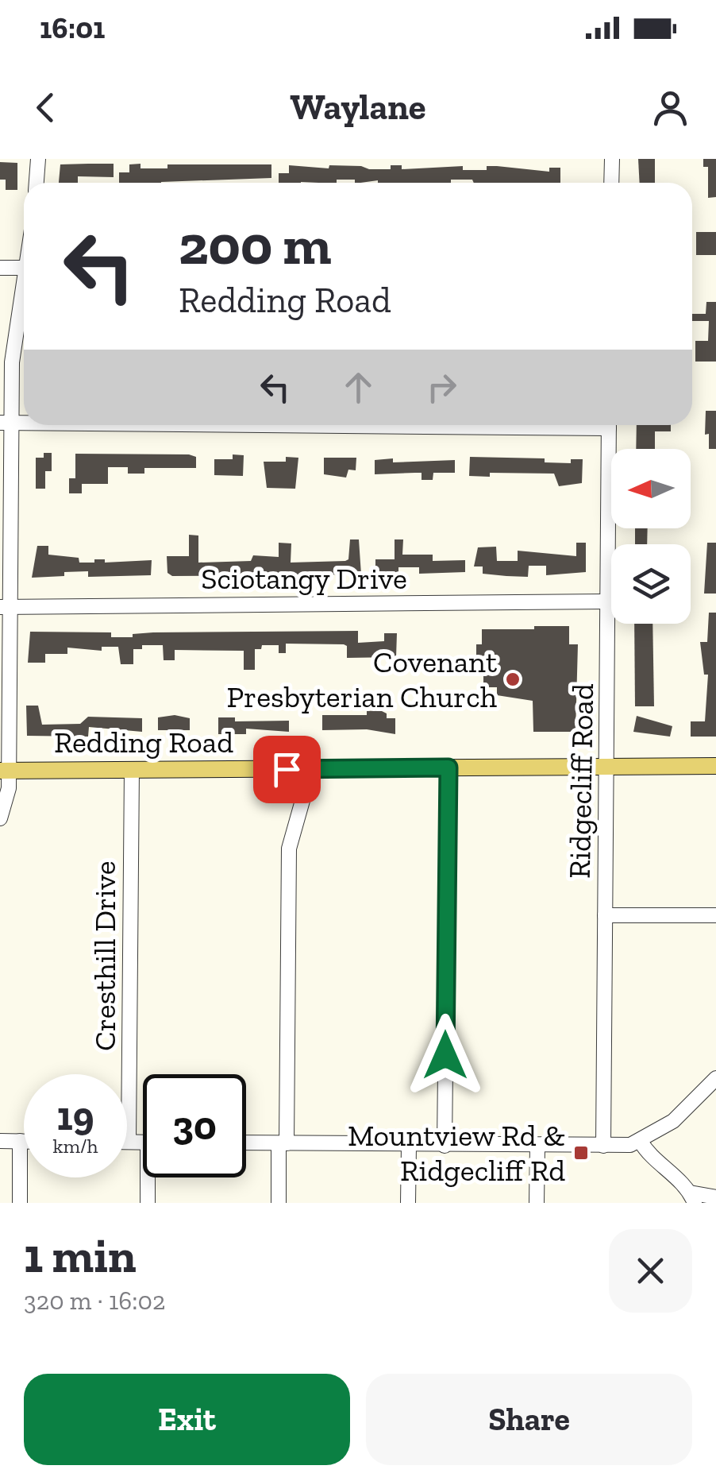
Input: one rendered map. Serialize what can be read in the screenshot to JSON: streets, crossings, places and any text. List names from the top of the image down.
{
  "streets": {
    "main road": ["Redding Road"],
    "street": ["Sciotangy Drive", "Ridgecliff Road", "Cresthill Drive"]
  },
  "crossings": [
    ["Sciotangy Drive", "Ridgecliff Road"],
    ["Redding Road", "Ridgecliff Road"],
    ["Redding Road", "Cresthill Drive"]
  ],
  "places": {
    "other": ["Covenant Presbyterian Church"],
    "transit": ["Mountview Rd & Ridgecliff Rd"]
  },
  "north": "left",
  "page": {
    "status": "16:01",
    "header": "Waylane",
    "turn": ["200 m", "Redding Road"],
    "speed": "19 km/h",
    "limit": "30",
    "heading": ["1 min", "320 m · 16:02"],
    "buttons": ["Exit", "Share"]
  }
}
